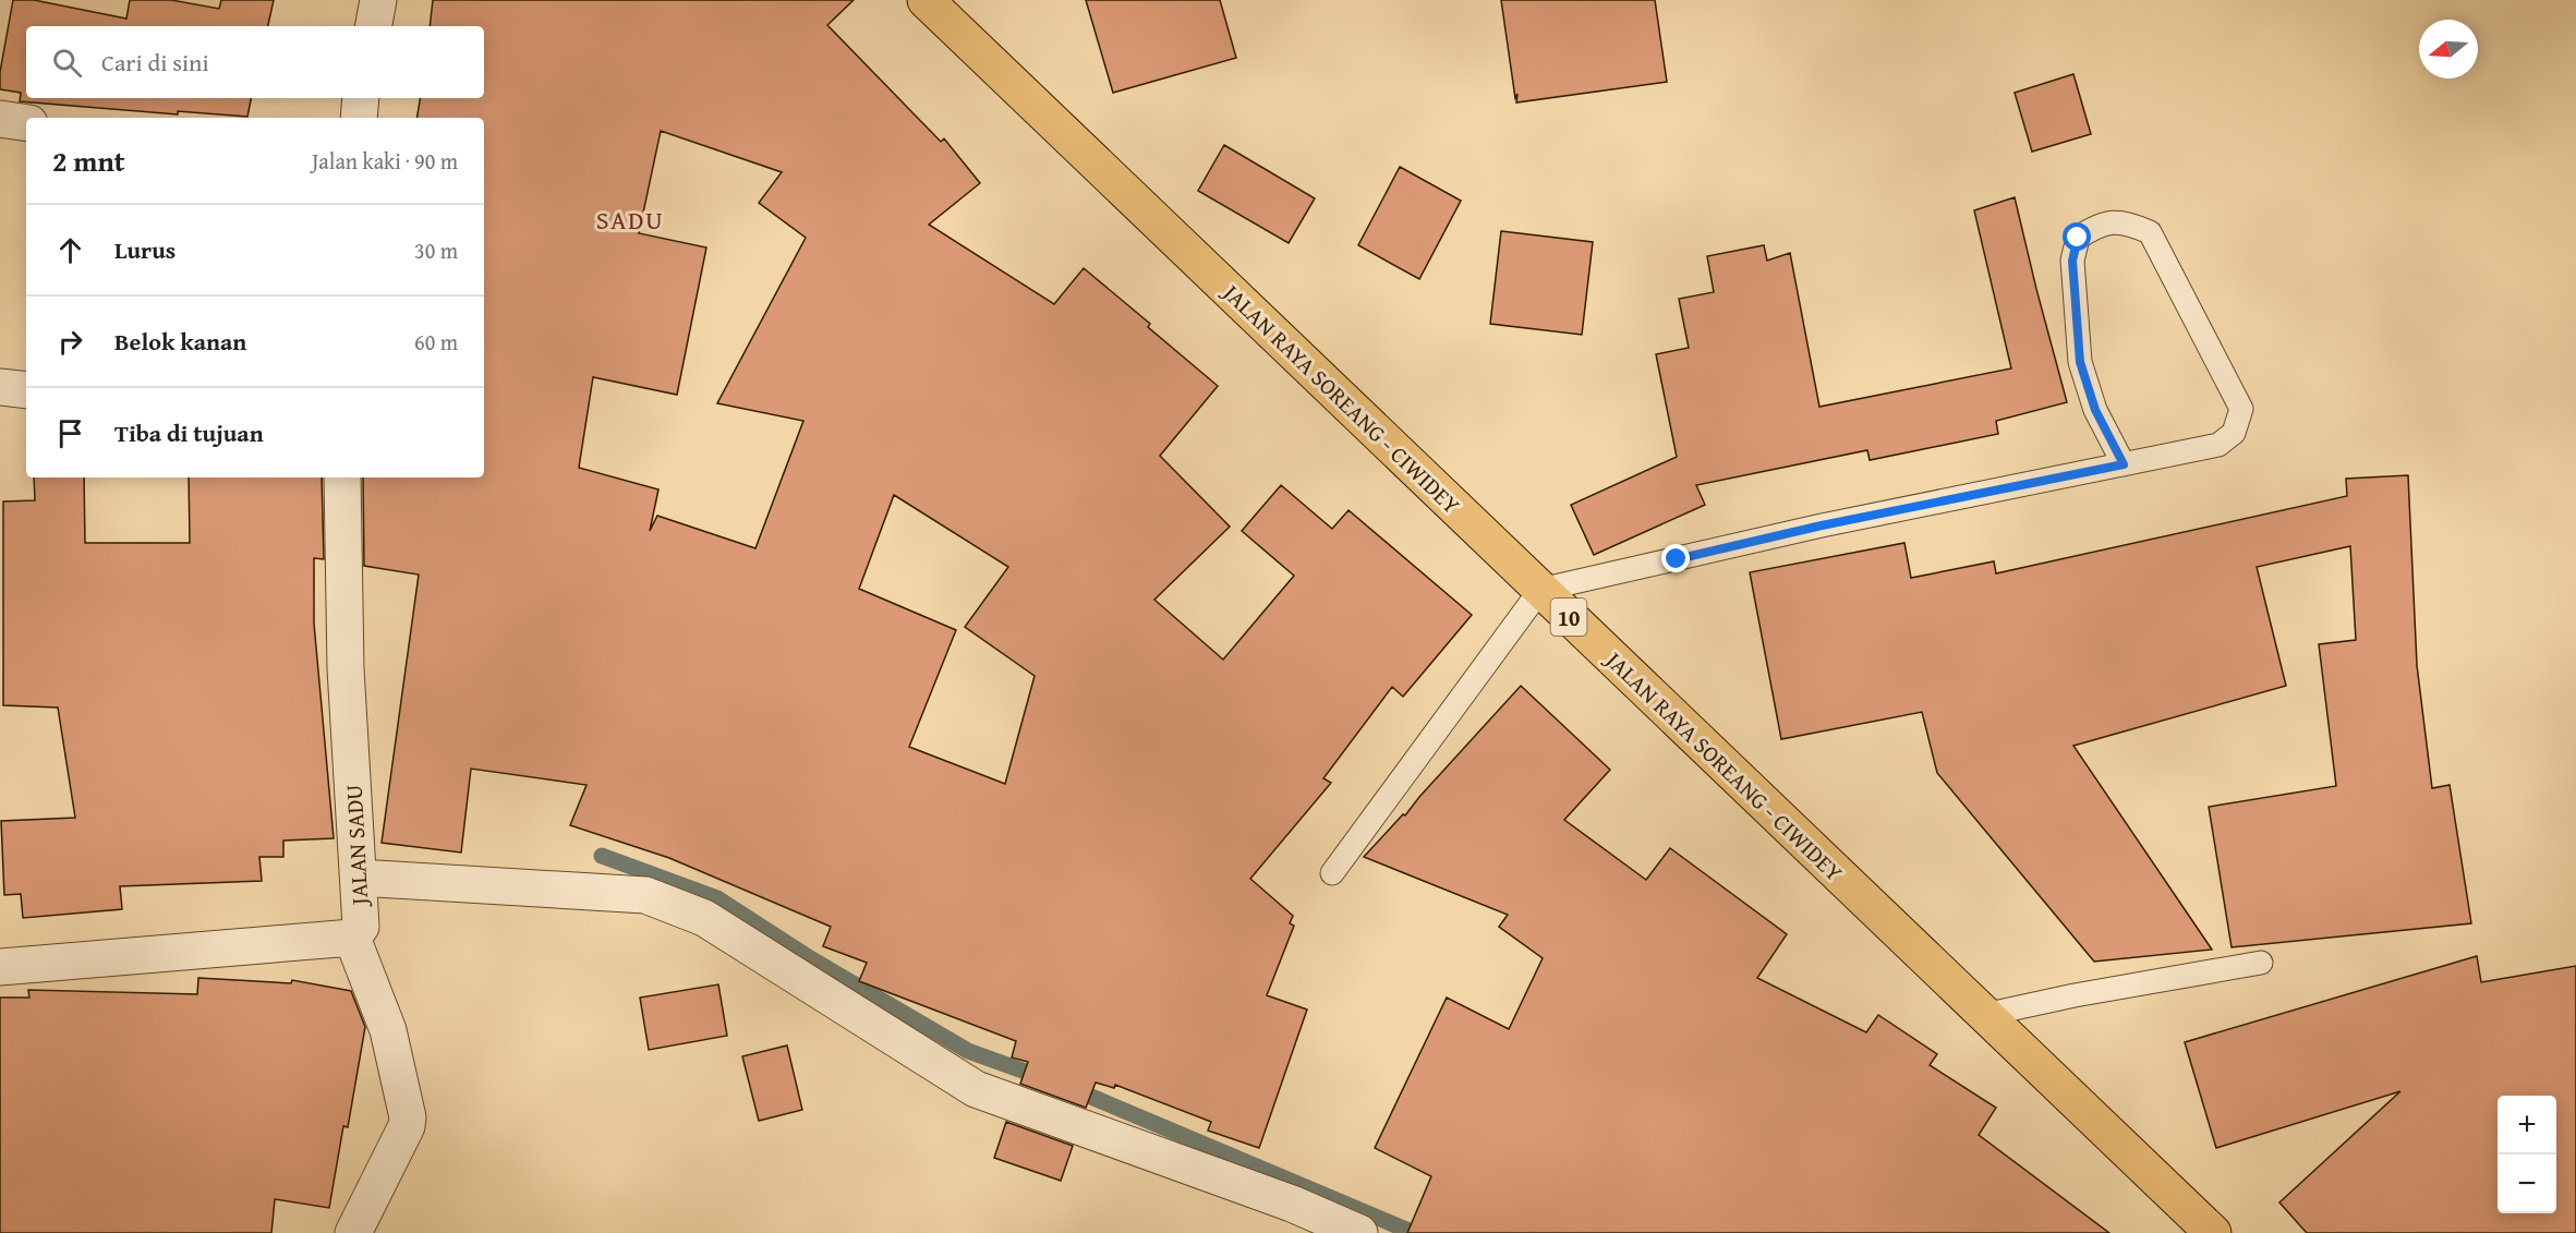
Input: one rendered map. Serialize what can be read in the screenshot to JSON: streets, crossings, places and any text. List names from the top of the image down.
{
  "streets": {
    "highway": ["JALAN RAYA SOREANG - CIWIDEY", "10"],
    "street": ["JALAN SADU"]
  },
  "districts": ["SADU"],
  "north": "left",
  "page": {
    "search": "Cari di sini",
    "heading": ["2 mnt", "Jalan kaki · 90 m"],
    "list": [
      ["Lurus", "30 m"],
      ["Belok kanan", "60 m"],
      "Tiba di tujuan"
    ],
    "map_buttons": ["+", "−"]
  }
}
